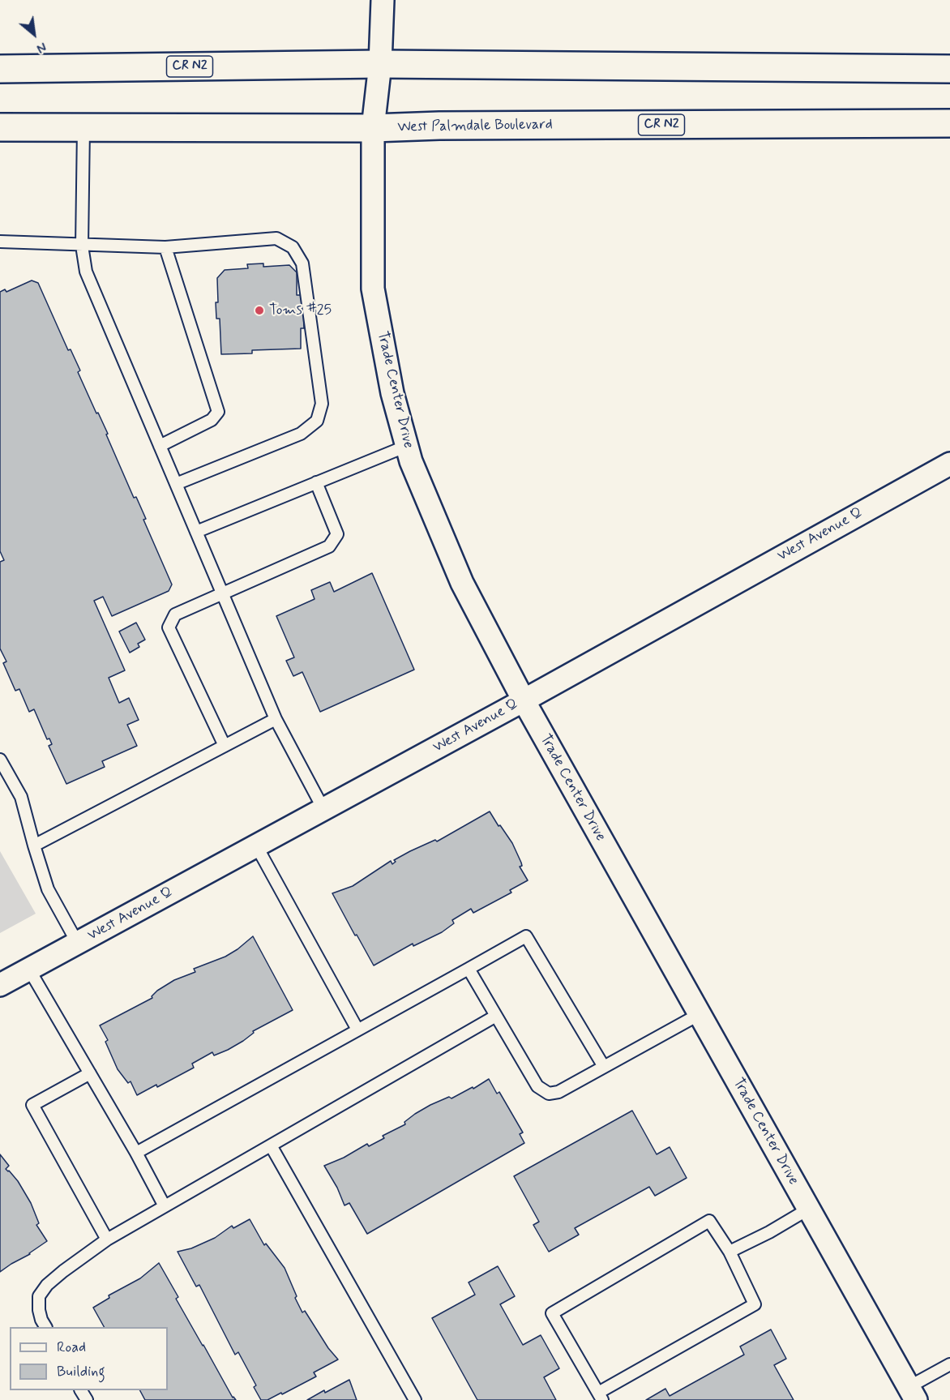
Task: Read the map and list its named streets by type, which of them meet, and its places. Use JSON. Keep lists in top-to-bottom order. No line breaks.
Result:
{"streets":{"main road":["CR N2","West Palmdale Boulevard"],"street":["Trade Center Drive","West Avenue Q"]},"crossings":[["CR N2","Trade Center Drive"],["West Palmdale Boulevard","Trade Center Drive"],["Trade Center Drive","West Avenue Q"]],"places":["Toms #25"],"legend":["Road","Building"],"north":"bottom right"}
